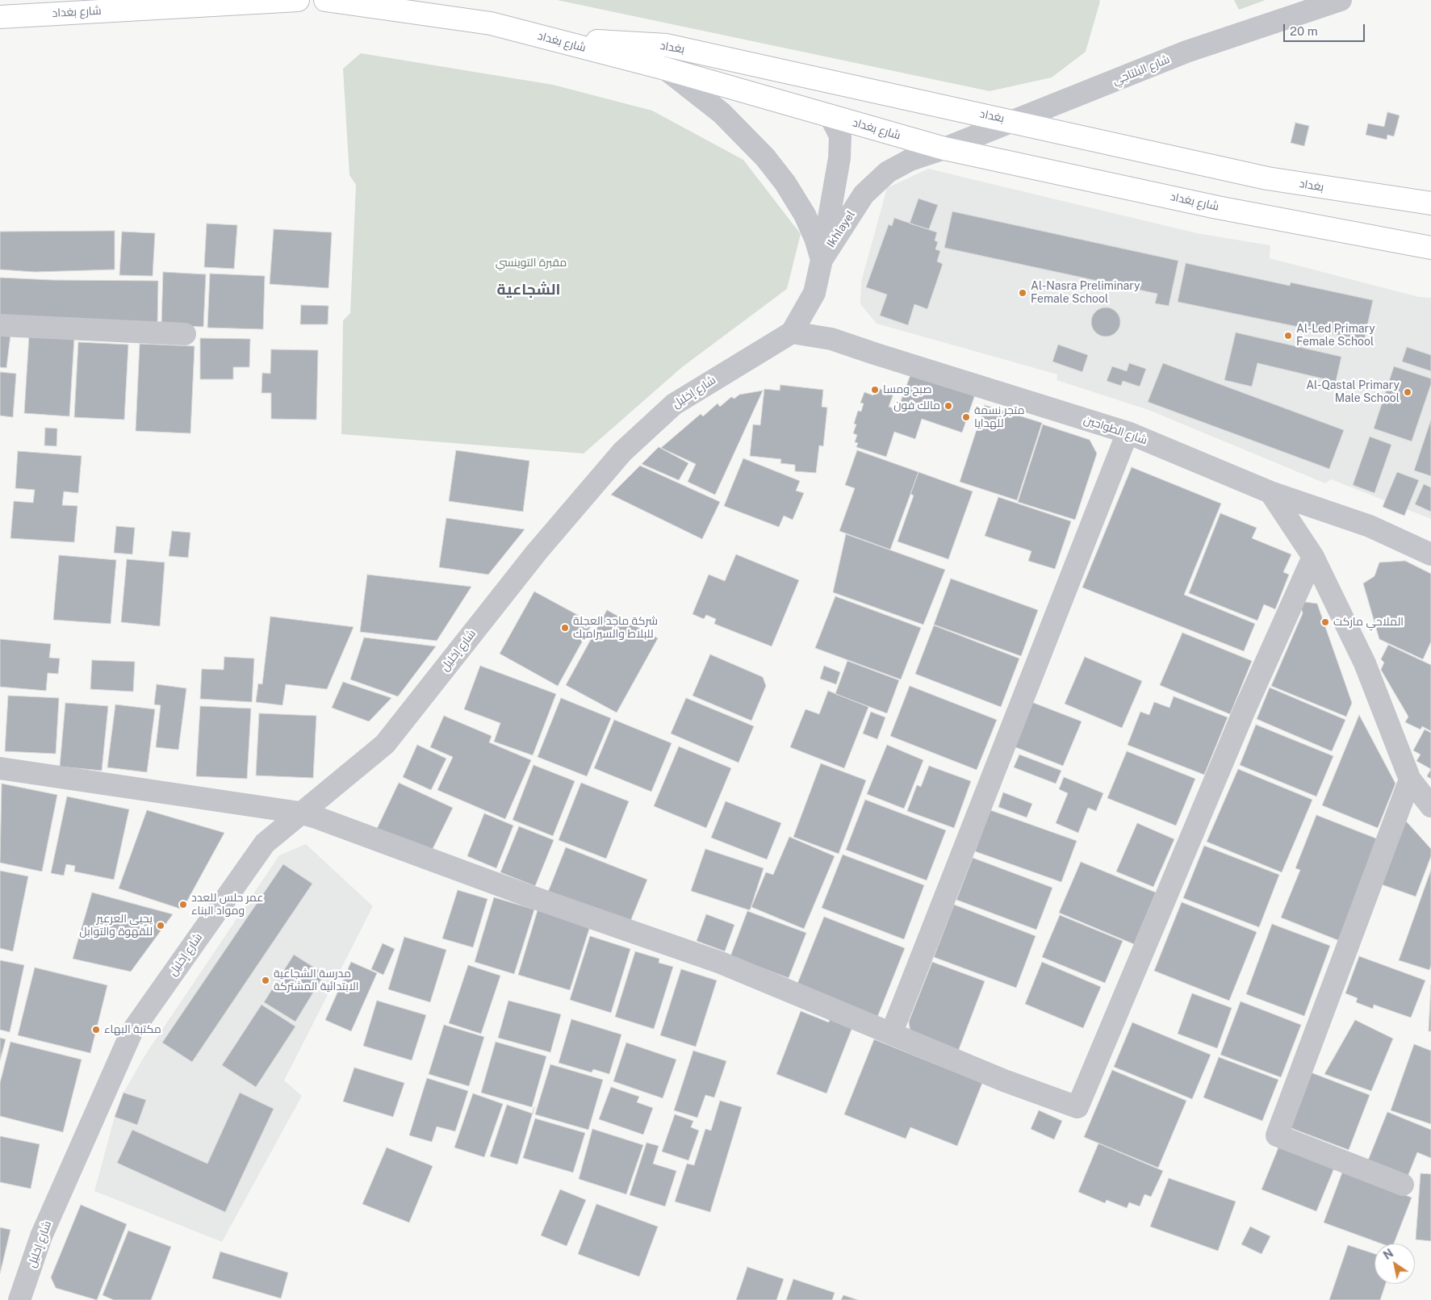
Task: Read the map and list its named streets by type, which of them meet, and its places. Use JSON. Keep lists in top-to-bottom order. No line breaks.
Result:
{"streets":{"main road":["شارع بغداد","بغداد"],"street":["شارع البلتاجي","Ikhlayel","شارع إخليل","شارع الطواحين"]},"crossings":[["شارع بغداد","بغداد"],["شارع بغداد","شارع البلتاجي"],["شارع بغداد","Ikhlayel"],["شارع بغداد","شارع إخليل"],["بغداد","شارع البلتاجي"],["شارع البلتاجي","Ikhlayel"],["Ikhlayel","شارع إخليل"],["شارع إخليل","شارع الطواحين"]],"districts":["الشجاعية"],"parks":["مقبرة التوينسي"],"places":["Al-Nasra Preliminary Female School","Al-Led Primary Female School","صبح ومسا","Al-Qastal Primary Male School","مالك فون","متجر نسمة للهدايا","الملاحي ماركت","شركة ماجد العجلة للبلاط والسيراميك","عمر حلس للعدد ومواد البناء","يحيى العرعير للقهوة والتوابل","مدرسة الشجاعية الابتدائية المشتركة","مكتبة البهاء"],"scale_bar":"20 m","north":"top left"}
